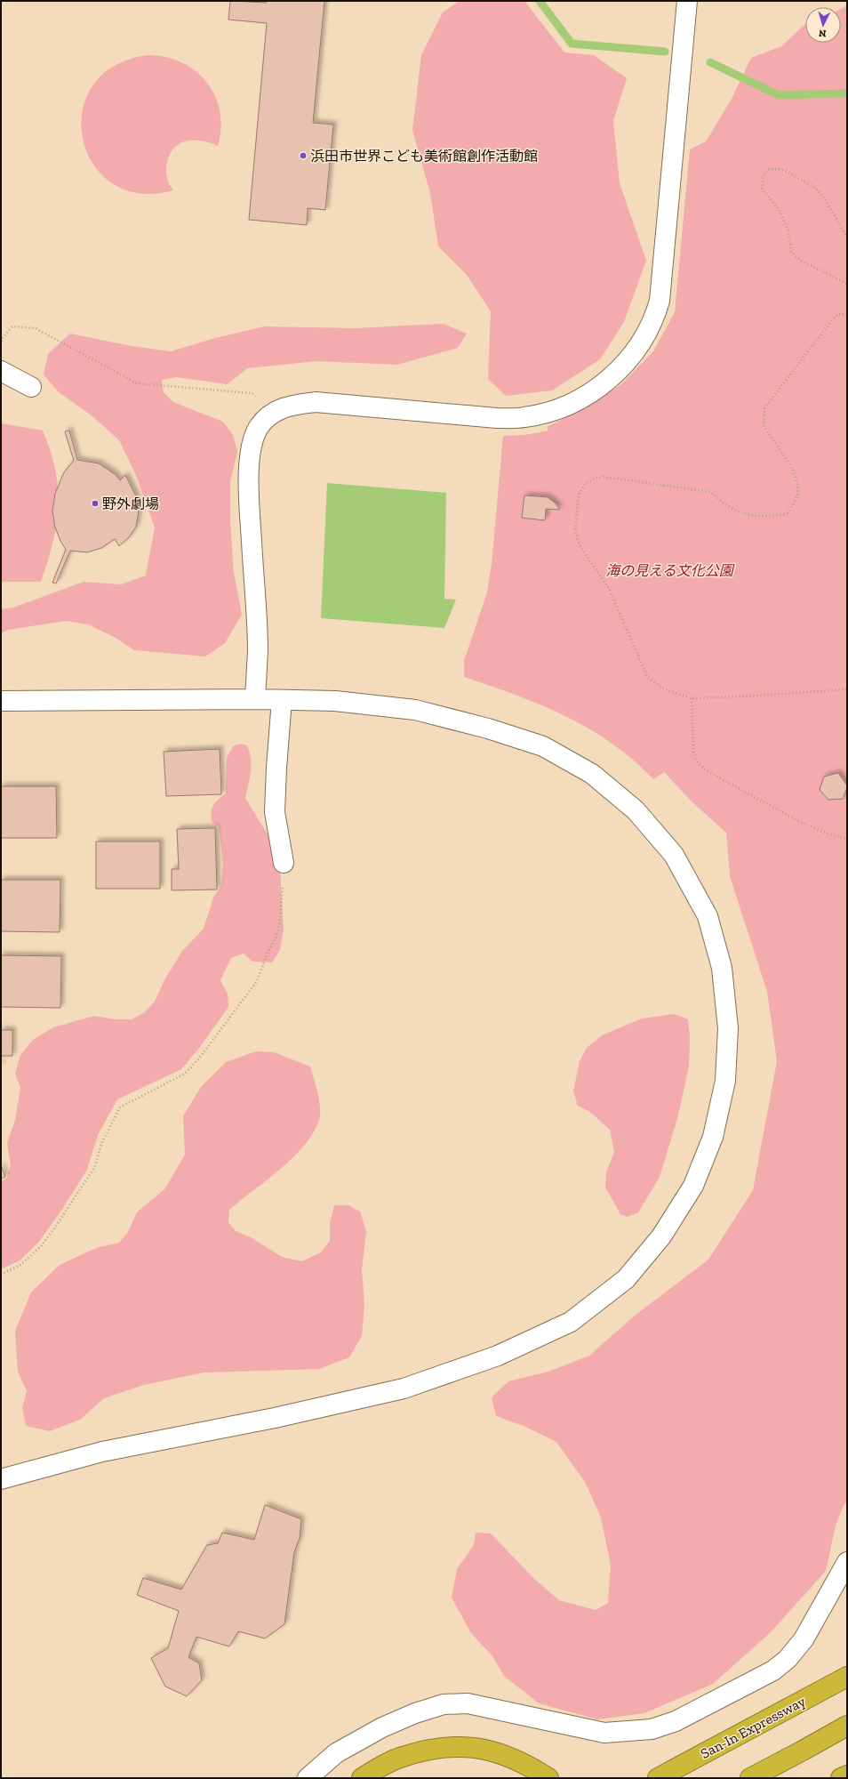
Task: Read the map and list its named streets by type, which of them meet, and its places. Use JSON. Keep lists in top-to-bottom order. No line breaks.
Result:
{"streets":{"highway":["San-In Expressway"]},"parks":["海の見える文化公園"],"places":["浜田市世界こども美術館創作活動館","野外劇場"],"north":"bottom"}
